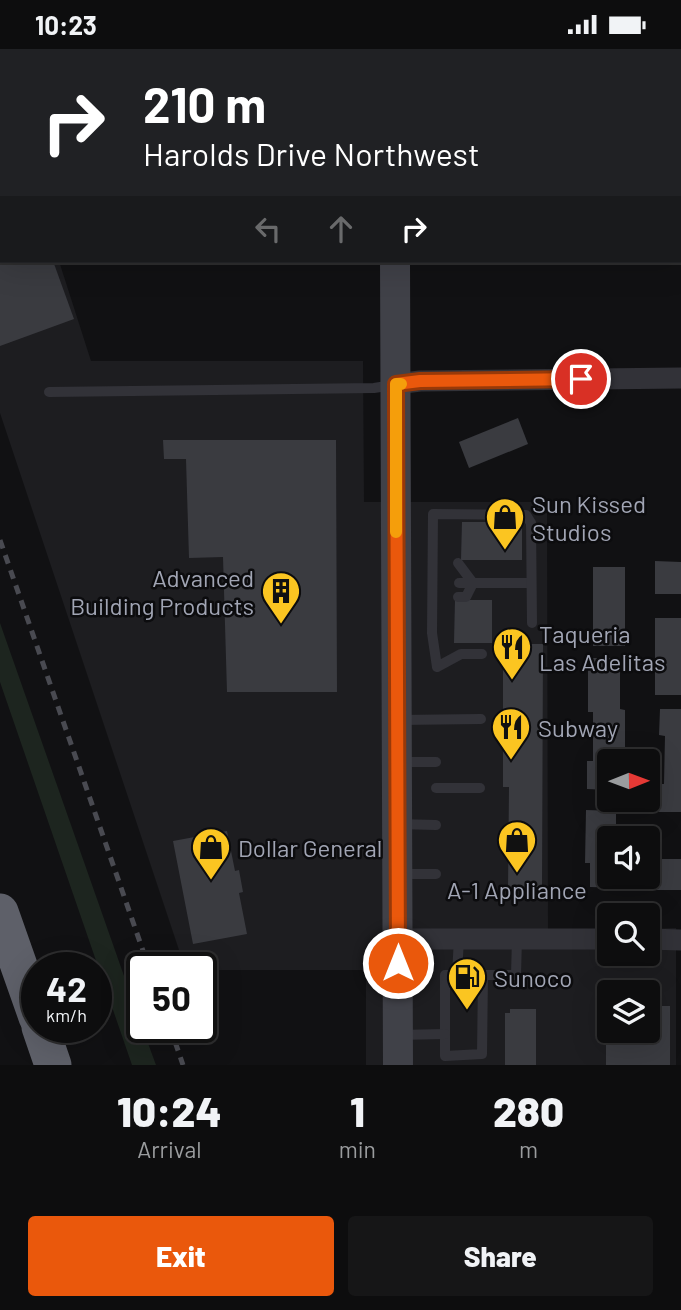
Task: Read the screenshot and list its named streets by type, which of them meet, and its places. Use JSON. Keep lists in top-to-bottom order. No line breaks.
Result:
{"places":{"shop":["Sun Kissed Studios","A-1 Appliance","Dollar General"],"building":["Advanced Building Products"],"restaurant":["Taqueria Las Adelitas","Subway"],"fuel station":["Sunoco"]},"north":"right","page":{"status":"10:23","turn":["210 m","Harolds Drive Northwest"],"speed":"42 km/h","limit":"50","eta":["10:24","Arrival","1","min","280","m"],"buttons":["Exit","Share"]}}
